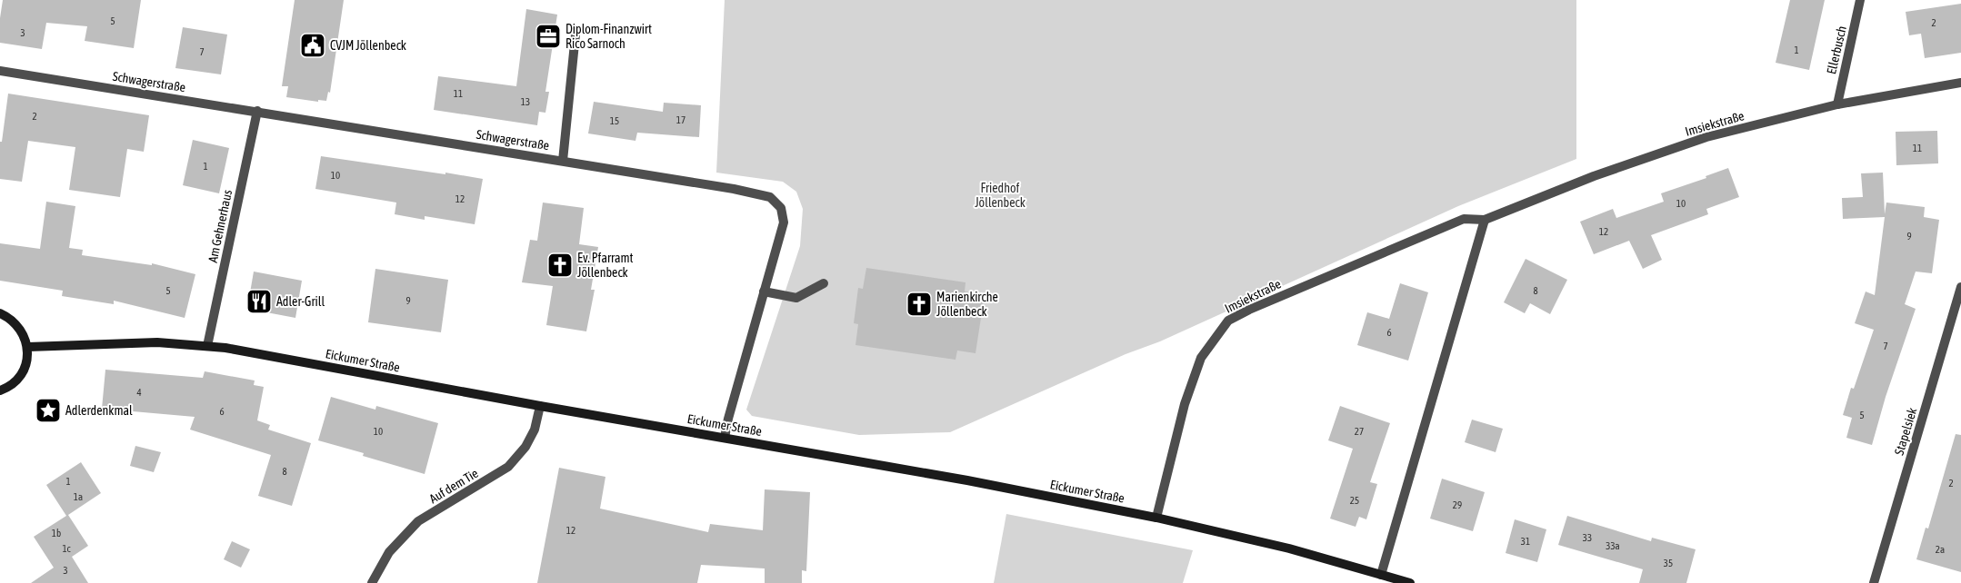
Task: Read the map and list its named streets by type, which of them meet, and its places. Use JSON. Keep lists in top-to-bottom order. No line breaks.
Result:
{"streets":{"main road":["Eickumer Straße"],"street":["Ellerbusch","Schwagerstraße","Imsiekstraße","Am Gehnerhaus","Stapelsiek","Auf dem Tie"]},"crossings":[["Ellerbusch","Imsiekstraße"],["Schwagerstraße","Am Gehnerhaus"],["Schwagerstraße","Eickumer Straße"],["Imsiekstraße","Eickumer Straße"],["Am Gehnerhaus","Eickumer Straße"],["Eickumer Straße","Auf dem Tie"]],"parks":["Friedhof Jöllenbeck"],"places":{"office":["Diplom-Finanzwirt Rico Sarnoch"],"public building":["CVJM Jöllenbeck"],"church":["Ev. Pfarramt Jöllenbeck","Marienkirche Jöllenbeck"],"restaurant":["Adler-Grill"],"place":["Adlerdenkmal"]},"house_numbers":["5","2","3","1","7","11","13","2","17","15","11","1","10","12","10","12","9","5","8","9","6","7","4","6","5","10","27","8","1","2","1a","25","29","12","1b","33","31","33a","1c","2a","35","3"]}
